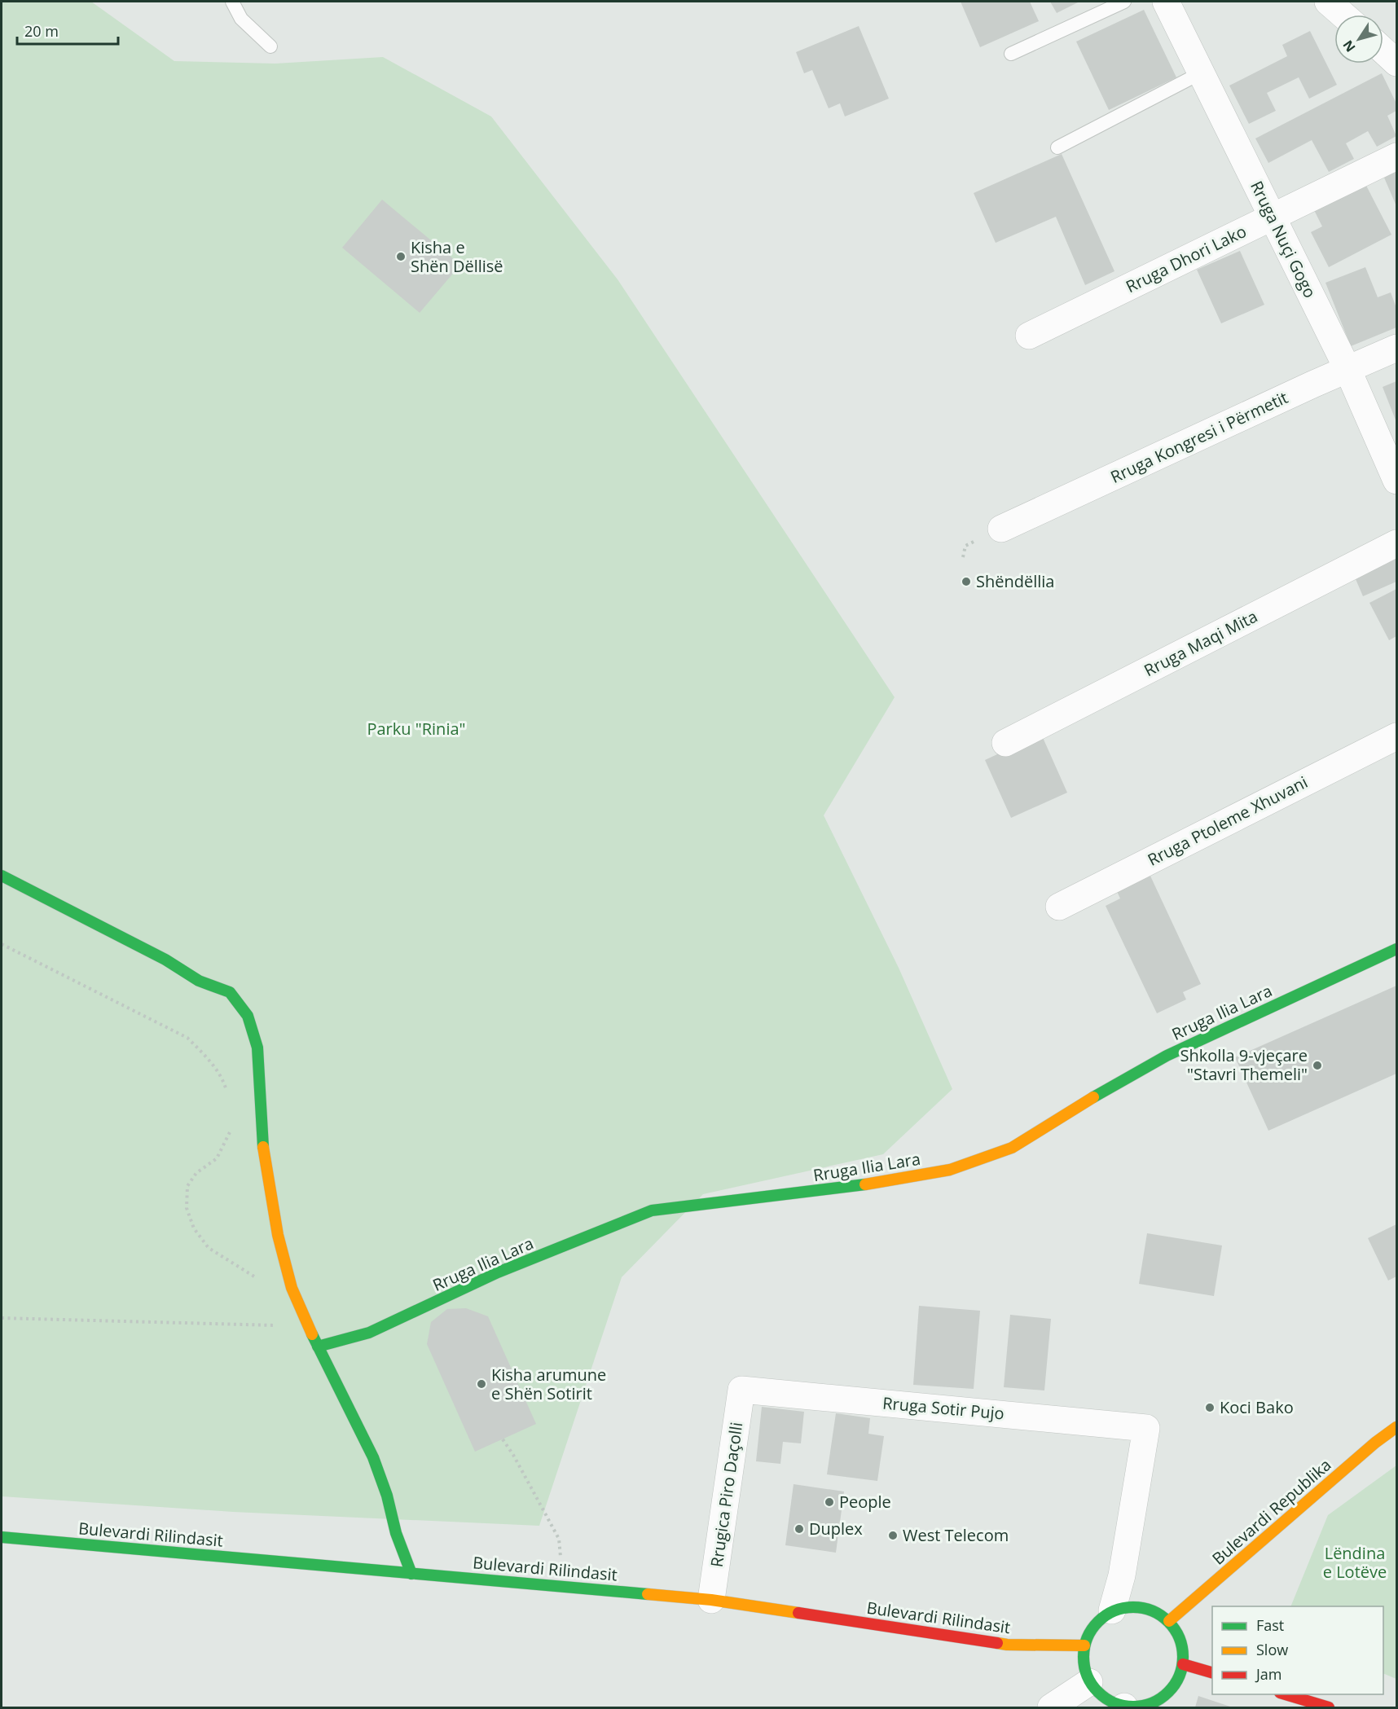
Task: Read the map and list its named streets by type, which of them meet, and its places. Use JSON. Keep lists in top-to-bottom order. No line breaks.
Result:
{"streets":{"street":["Rruga Nuçi Gogo","Rruga Dhori Lako","Rruga Kongresi i Përmetit","Rruga Maqi Mita","Rruga Ptoleme Xhuvani","Rruga Ilia Lara","Rruga Sotir Pujo","Rrugica Piro Daçolli","Bulevardi Republika","Bulevardi Rilindasit"]},"crossings":[["Rruga Nuçi Gogo","Rruga Dhori Lako"],["Rruga Nuçi Gogo","Rruga Kongresi i Përmetit"],["Rruga Sotir Pujo","Rrugica Piro Daçolli"],["Rruga Sotir Pujo","Bulevardi Republika"],["Rruga Sotir Pujo","Bulevardi Rilindasit"],["Rrugica Piro Daçolli","Bulevardi Rilindasit"],["Bulevardi Republika","Bulevardi Rilindasit"]],"parks":["Parku \"Rinia\"","Lëndina e Lotëve"],"places":["Kisha e Shën Dëllisë","Shëndëllia","Shkolla 9-vjeçare \"Stavri Themeli\"","Kisha arumune e Shën Sotirit","Koci Bako","People","Duplex","West Telecom"],"legend":["Fast","Slow","Jam"],"scale_bar":"20 m","north":"bottom left"}
